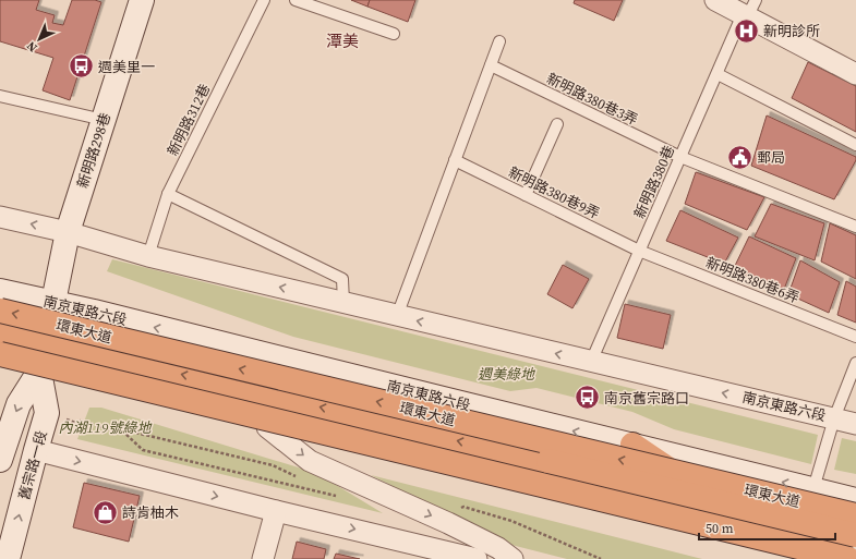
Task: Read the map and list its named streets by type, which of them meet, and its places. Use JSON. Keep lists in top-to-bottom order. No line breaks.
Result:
{"streets":{"highway":["環東大道"],"main road":["新明路298巷","南京東路六段","舊宗路一段"],"lane":["新明路380巷3弄","新明路312巷","新明路380巷","新明路380巷9弄","新明路380巷6弄"]},"crossings":[["新明路380巷3弄","新明路380巷"],["新明路312巷","南京東路六段"],["新明路298巷","南京東路六段"],["新明路298巷","舊宗路一段"],["新明路380巷","新明路380巷9弄"],["新明路380巷","新明路380巷6弄"],["新明路380巷","南京東路六段"],["新明路380巷9弄","新明路380巷6弄"],["南京東路六段","舊宗路一段"]],"districts":["潭美"],"parks":["週美綠地","內湖119號綠地"],"places":{"hospital":["新明診所"],"bus stop":["週美里一","南京舊宗路口"],"public building":["郵局"],"shop":["詩肯柚木"]},"scale_bar":"50 m","north":"bottom left"}
